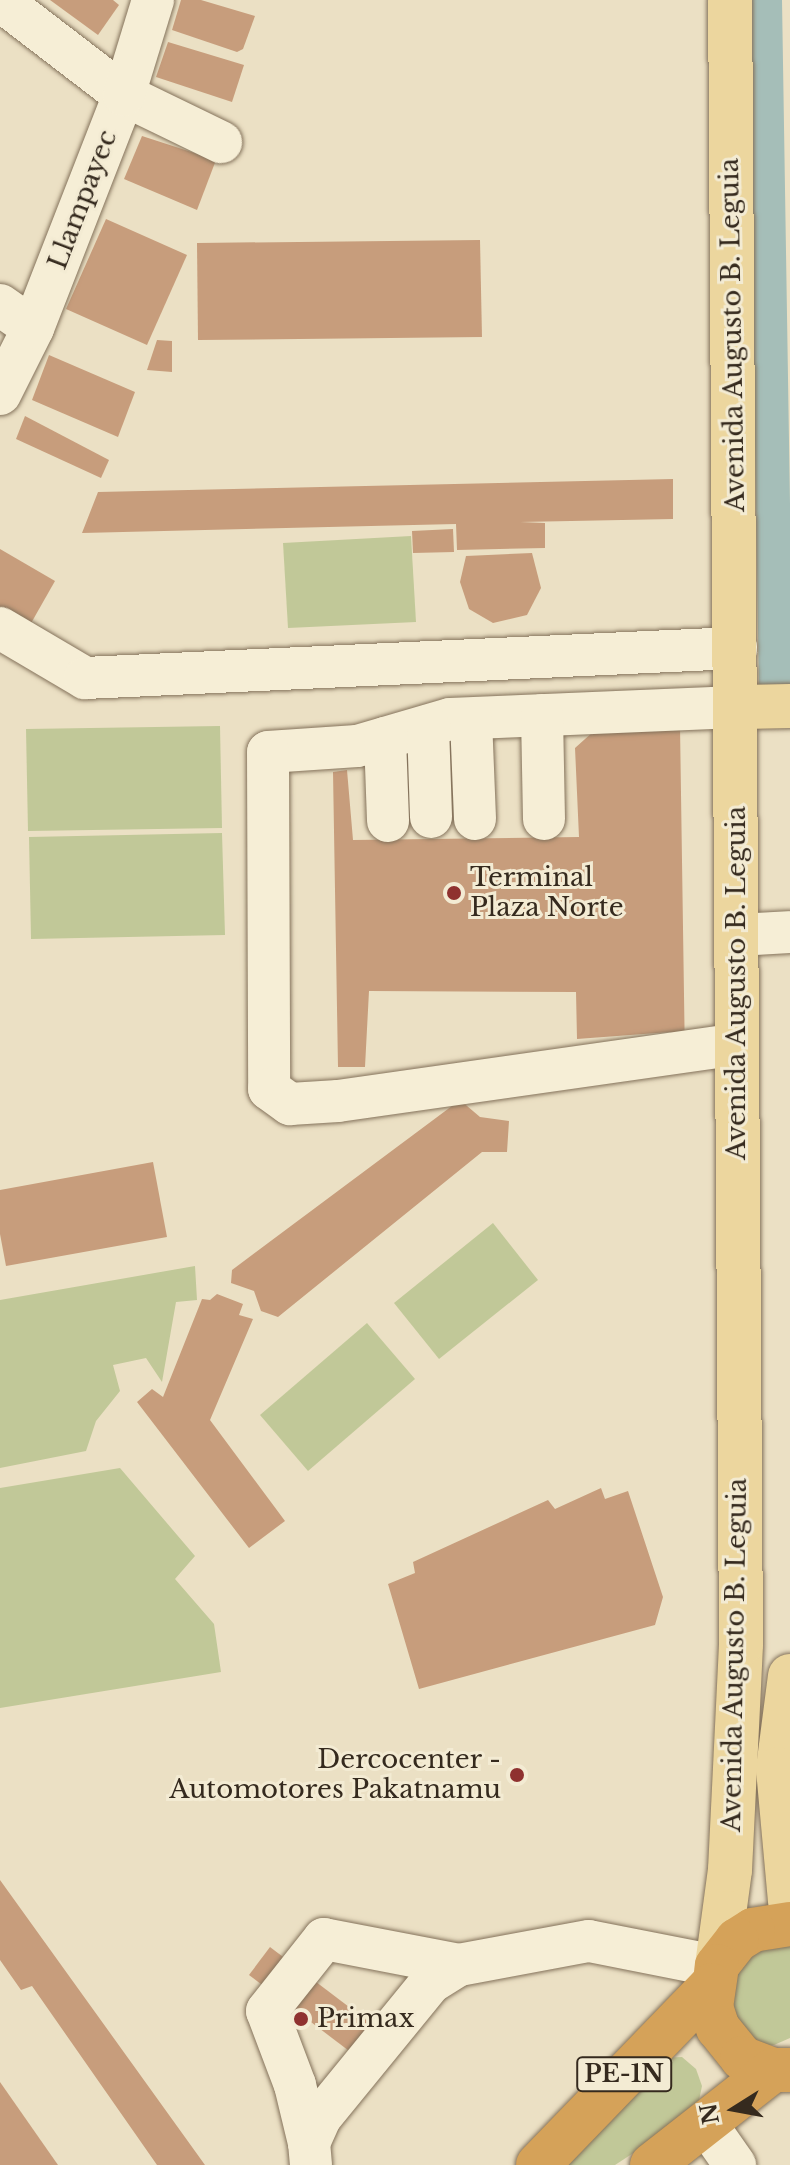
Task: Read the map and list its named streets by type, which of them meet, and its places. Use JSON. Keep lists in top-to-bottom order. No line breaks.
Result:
{"streets":{"highway":["PE-1N"],"main road":["Avenida Augusto B. Leguia"],"street":["Llampayec"]},"crossings":[["Avenida Augusto B. Leguia","PE-1N"]],"places":["Terminal Plaza Norte","Dercocenter - Automotores Pakatnamu","Primax"],"north":"left"}
